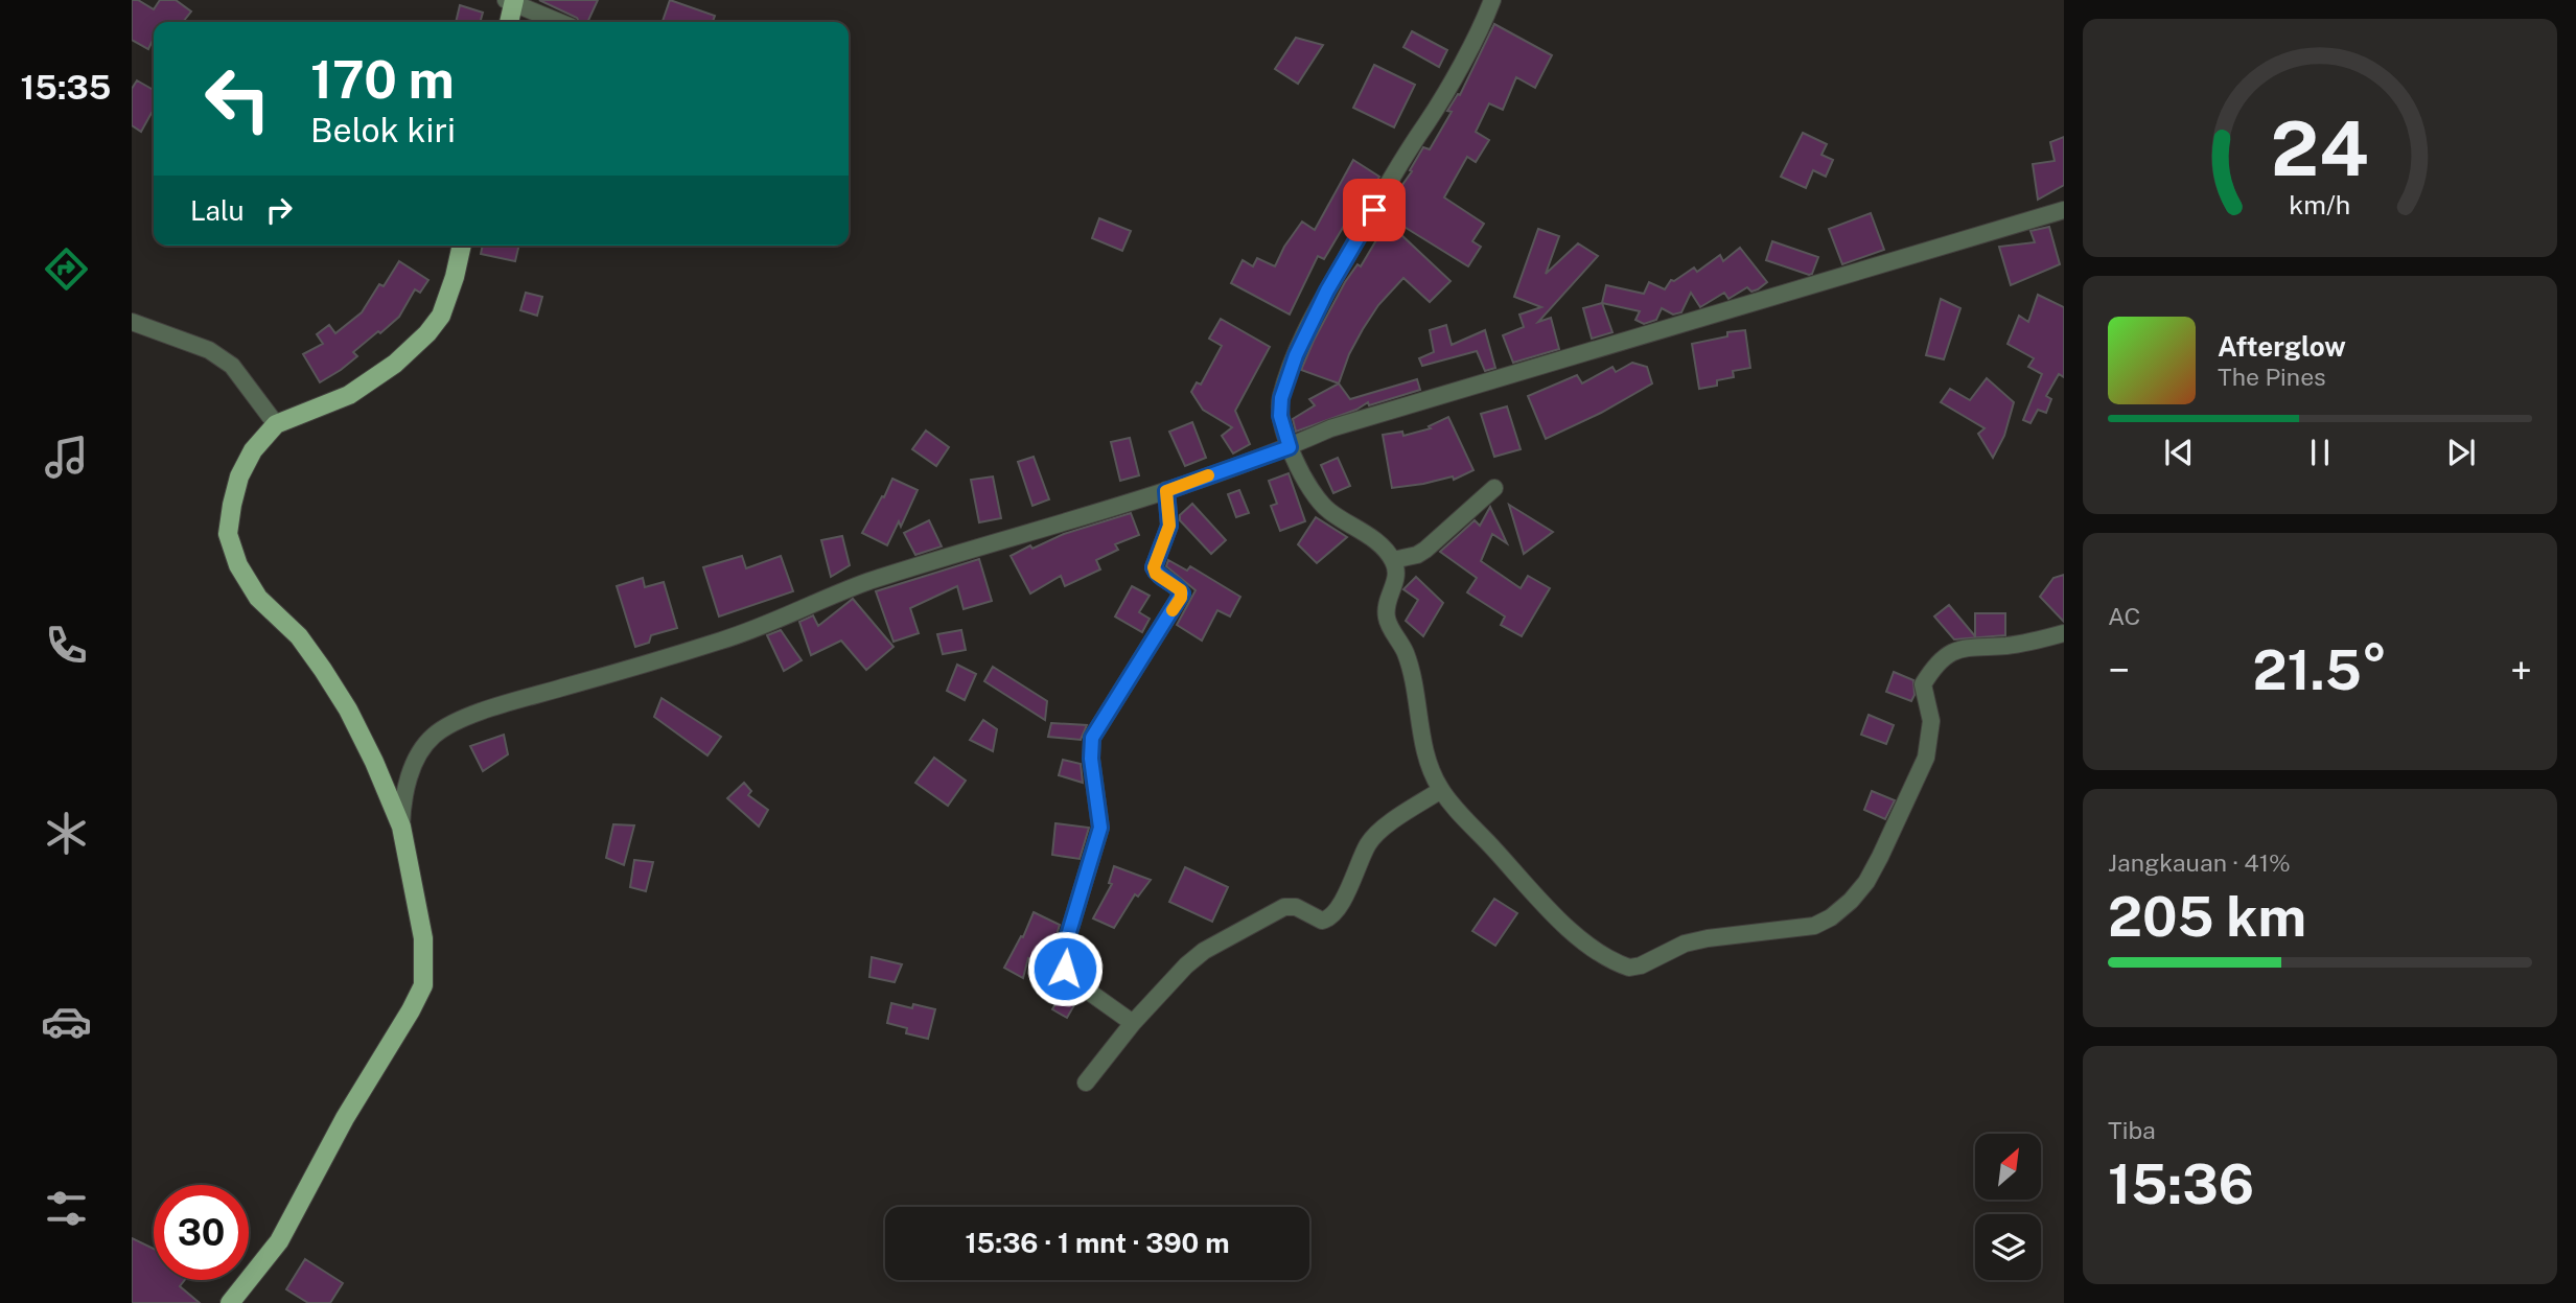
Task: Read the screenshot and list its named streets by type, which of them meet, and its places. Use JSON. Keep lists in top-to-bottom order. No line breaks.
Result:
{"north":"top right","page":{"tabs":"15:35","turn":["170 m","Belok kiri"],"then":"Lalu","song":["Afterglow","The Pines"],"tile":["AC",["Jangkauan · 41%","205 km"],["Tiba","15:36"]],"heat":["−","21.5°","+"],"limit":"30","trip":"15:36 · 1 mnt · 390 m","gauge":["24","km/h"]}}
